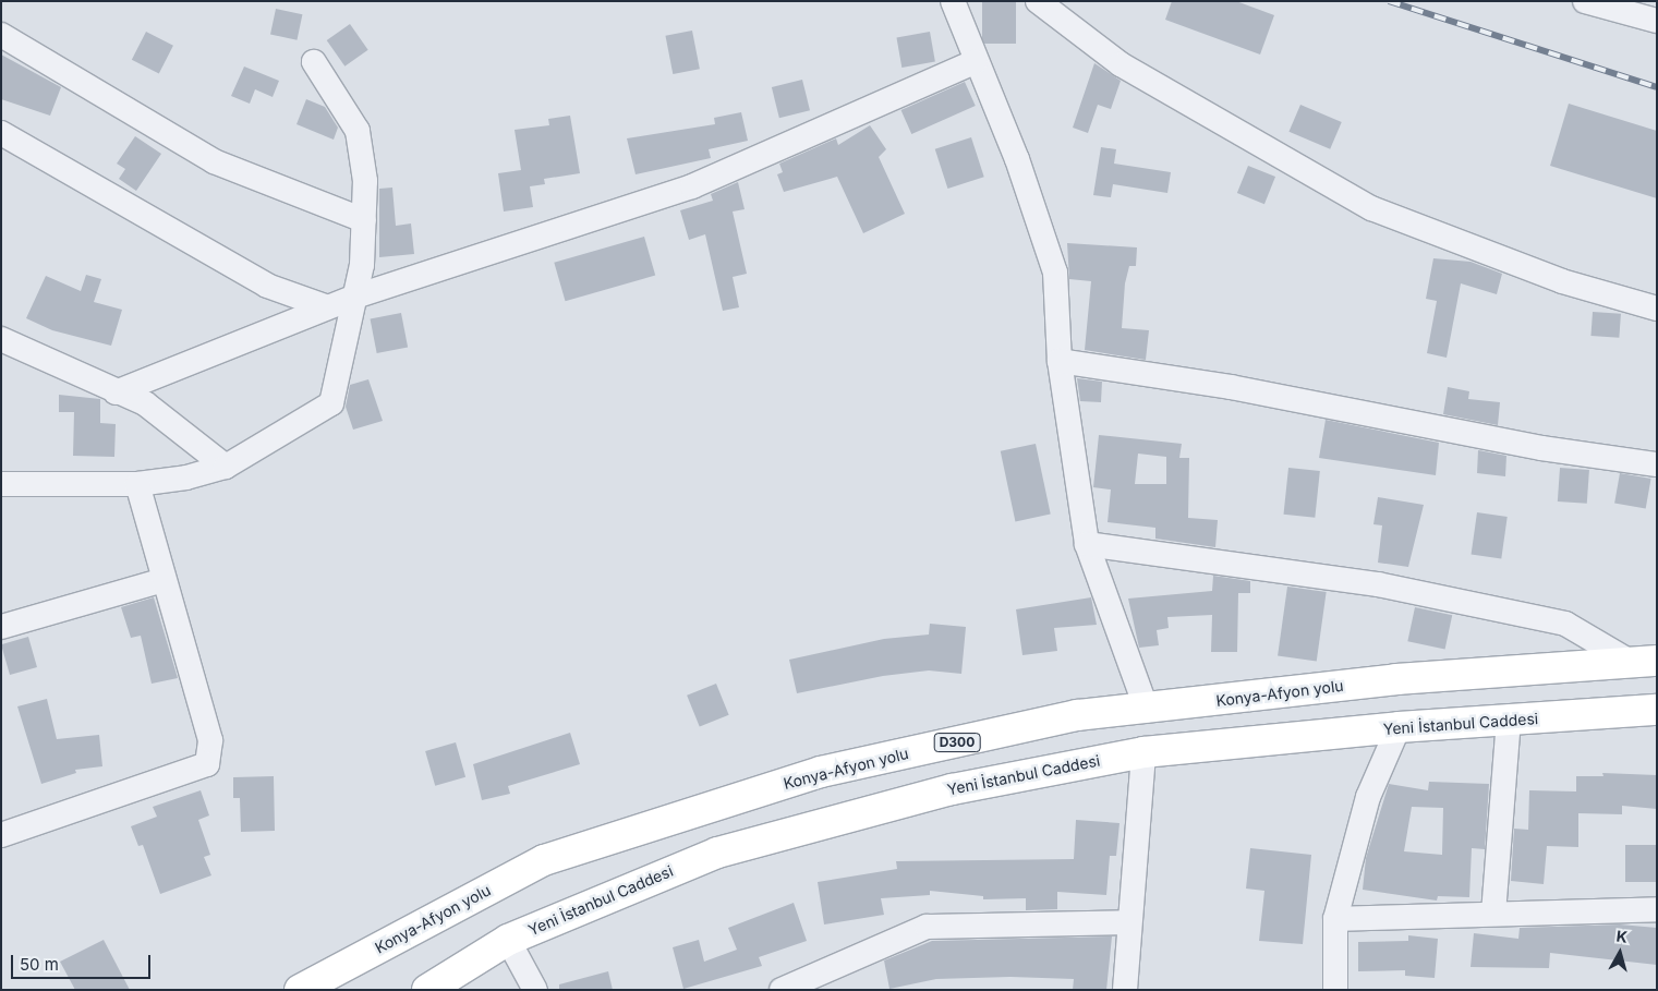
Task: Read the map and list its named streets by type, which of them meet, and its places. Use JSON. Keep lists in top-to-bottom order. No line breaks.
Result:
{"streets":{"highway":["Konya-Afyon yolu","Yeni İstanbul Caddesi","D300"]},"scale_bar":"50 m","north":"top"}
